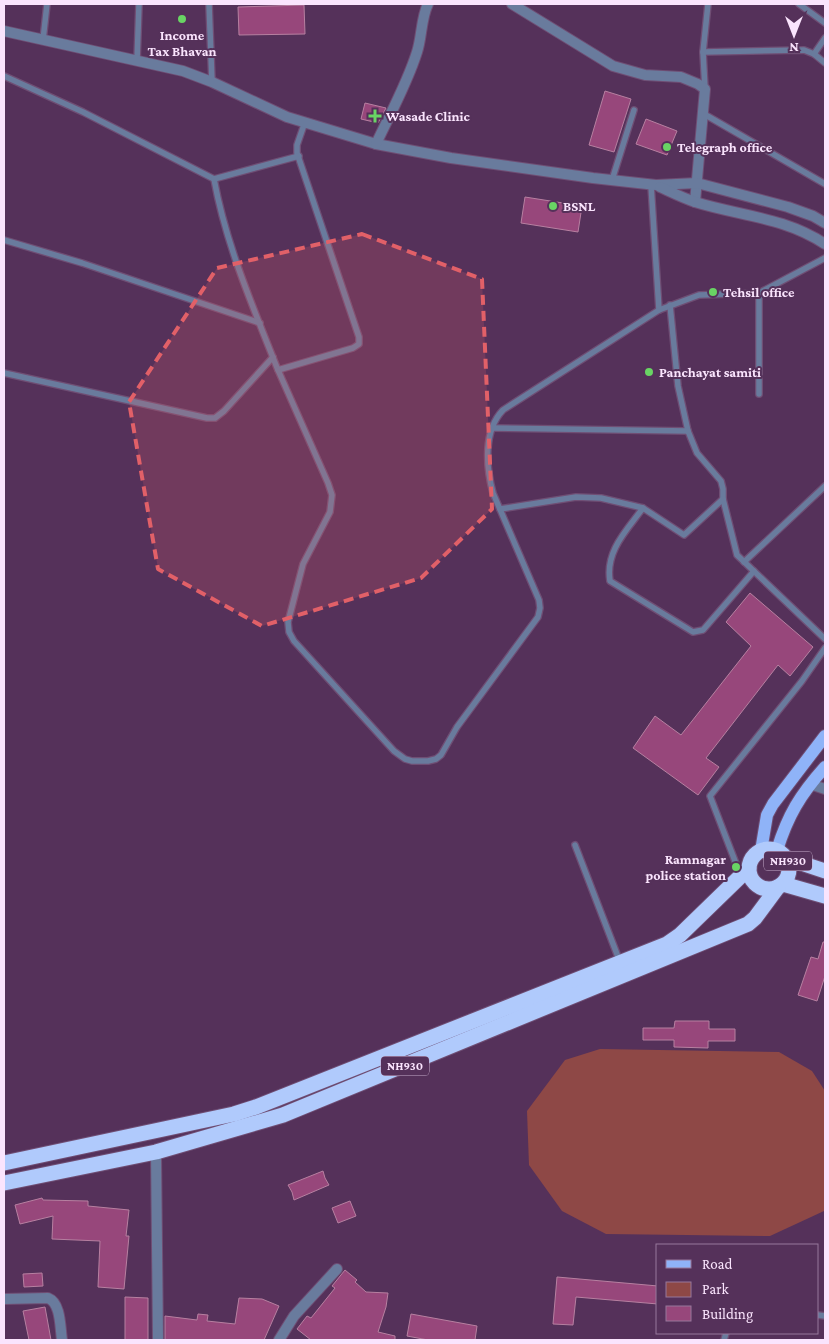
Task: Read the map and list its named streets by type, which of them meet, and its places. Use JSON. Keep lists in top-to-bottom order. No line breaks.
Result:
{"streets":{"highway":["NH930"]},"places":{"other":["Income Tax Bhavan","Telegraph office","BSNL","Tehsil office","Panchayat samiti","Ramnagar police station"],"health":["Wasade Clinic"]},"legend":["Road","Park","Building"],"north":"bottom"}
